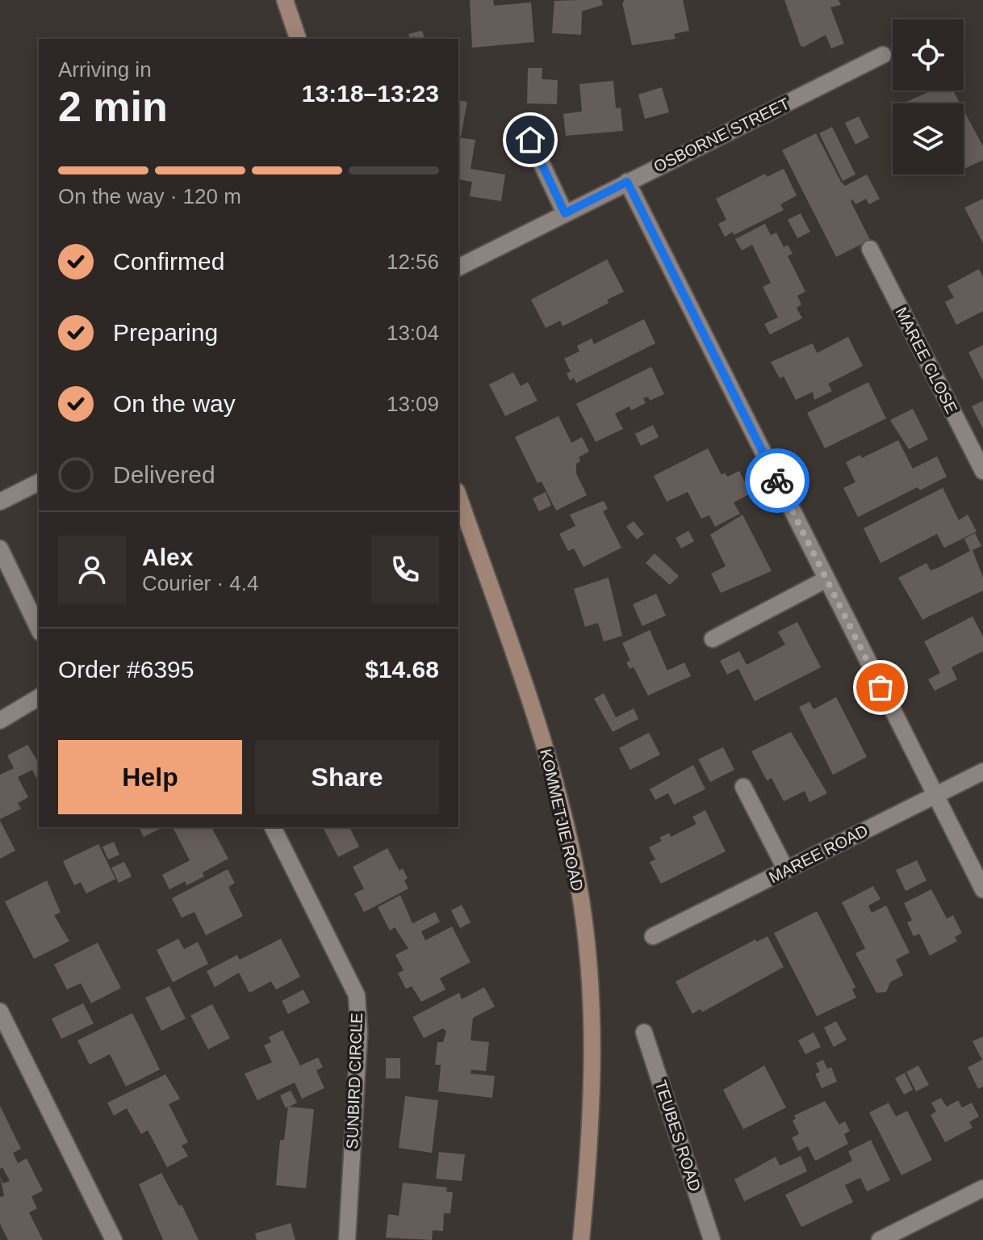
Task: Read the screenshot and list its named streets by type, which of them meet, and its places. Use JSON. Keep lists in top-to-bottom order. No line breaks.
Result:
{"streets":{"main road":["KOMMETJIE ROAD"],"street":["OSBORNE STREET","MAREE CLOSE","MAREE ROAD","SUNBIRD CIRCLE","TEUBES ROAD"]},"page":{"heading":["2 min","Arriving in","13:18–13:23"],"panel":["Alex","Courier · 4.4","Order #6395","$14.68"],"bar":"On the way · 120 m","list":[["Confirmed","12:56"],["Preparing","13:04"],["On the way","13:09"],"Delivered"],"buttons":["Help","Share"]}}
